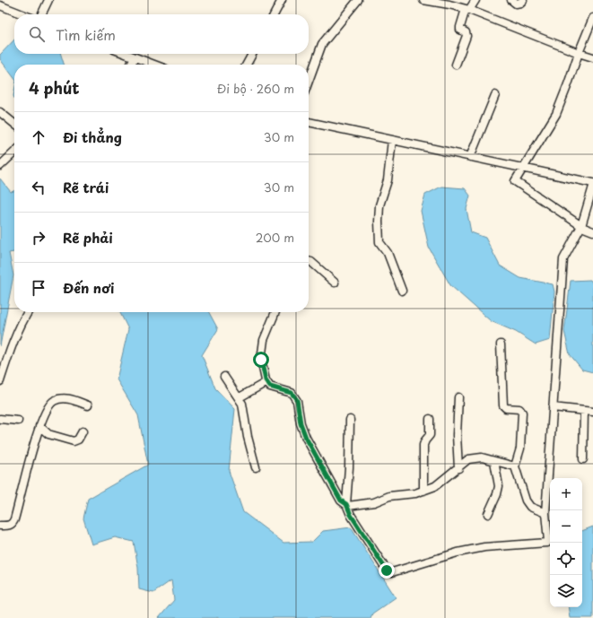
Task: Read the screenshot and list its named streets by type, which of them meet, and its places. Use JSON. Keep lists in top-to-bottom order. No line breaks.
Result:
{"page":{"search":"Tìm kiếm","heading":["4 phút","Đi bộ · 260 m"],"list":[["Đi thẳng","30 m"],["Rẽ trái","30 m"],["Rẽ phải","200 m"],"Đến nơi"],"map_buttons":["+","−"]}}
